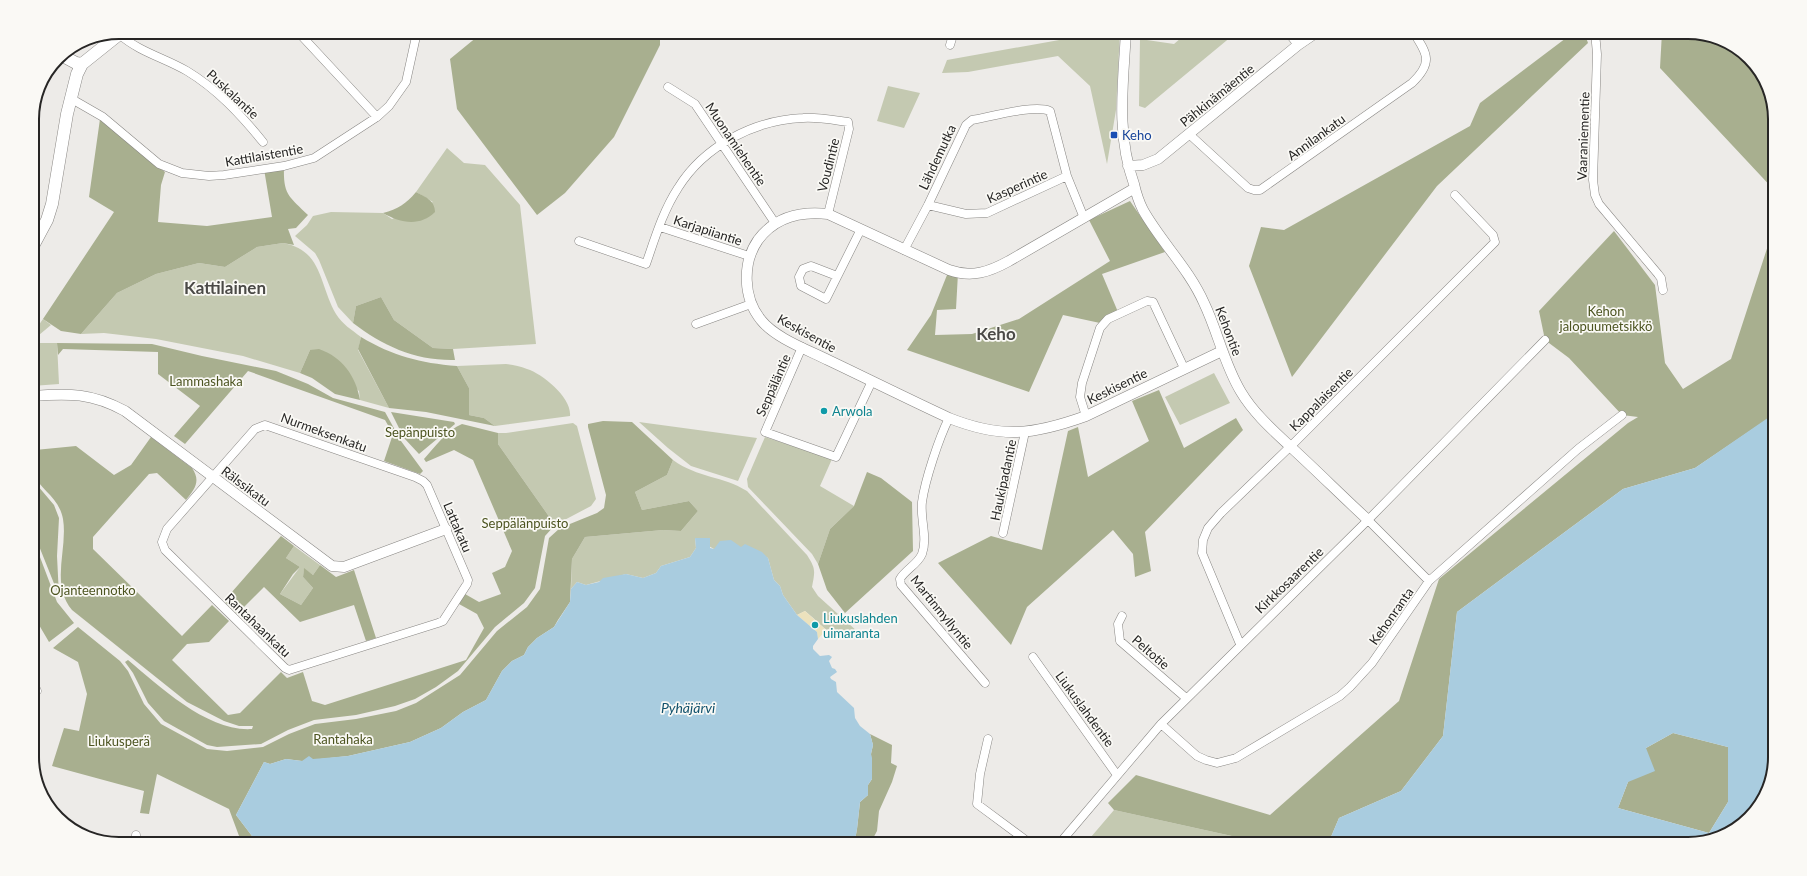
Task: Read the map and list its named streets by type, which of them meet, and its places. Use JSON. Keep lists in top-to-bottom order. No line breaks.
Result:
{"streets":{"street":["Puskalantie","Pähkinämäentie","Vaaraniementie","Annilankatu","Muonamiehentie","Kattilaistentie","Lähdemutka","Voudintie","Kasperintie","Karjapiiantie","Kehontie","Keskisentie","Seppäläntie","Kappalaisentie","Nurmeksenkatu","Haukipadantie","Rälssikatu","Lattakatu","Kirkkosaarentie","Martinmyllyntie","Kehonranta","Rantahaankatu","Peltotie","Liukuslahdentie"]},"crossings":[["Pähkinämäentie","Annilankatu"],["Pähkinämäentie","Kehontie"],["Muonamiehentie","Voudintie"],["Muonamiehentie","Keskisentie"],["Lähdemutka","Kasperintie"],["Lähdemutka","Keskisentie"],["Voudintie","Keskisentie"],["Karjapiiantie","Keskisentie"],["Kehontie","Keskisentie"],["Kehontie","Kappalaisentie"],["Kehontie","Kirkkosaarentie"],["Kehontie","Kehonranta"],["Keskisentie","Seppäläntie"],["Keskisentie","Haukipadantie"],["Keskisentie","Martinmyllyntie"],["Kappalaisentie","Kirkkosaarentie"],["Nurmeksenkatu","Rälssikatu"],["Nurmeksenkatu","Lattakatu"],["Nurmeksenkatu","Rantahaankatu"],["Rälssikatu","Lattakatu"],["Rälssikatu","Rantahaankatu"],["Lattakatu","Rantahaankatu"],["Kirkkosaarentie","Kehonranta"],["Kirkkosaarentie","Peltotie"],["Kirkkosaarentie","Liukuslahdentie"]],"districts":["Kattilainen","Keho"],"water":["Pyhäjärvi"],"parks":["Kehon jalopuumetsikkö","Lammashaka","Sepänpuisto","Seppälänpuisto","Ojanteennotko","Rantahaka","Liukusperä"],"places":{"transit":["Keho"],"other":["Arwola","Liukuslahden uimaranta"]}}
